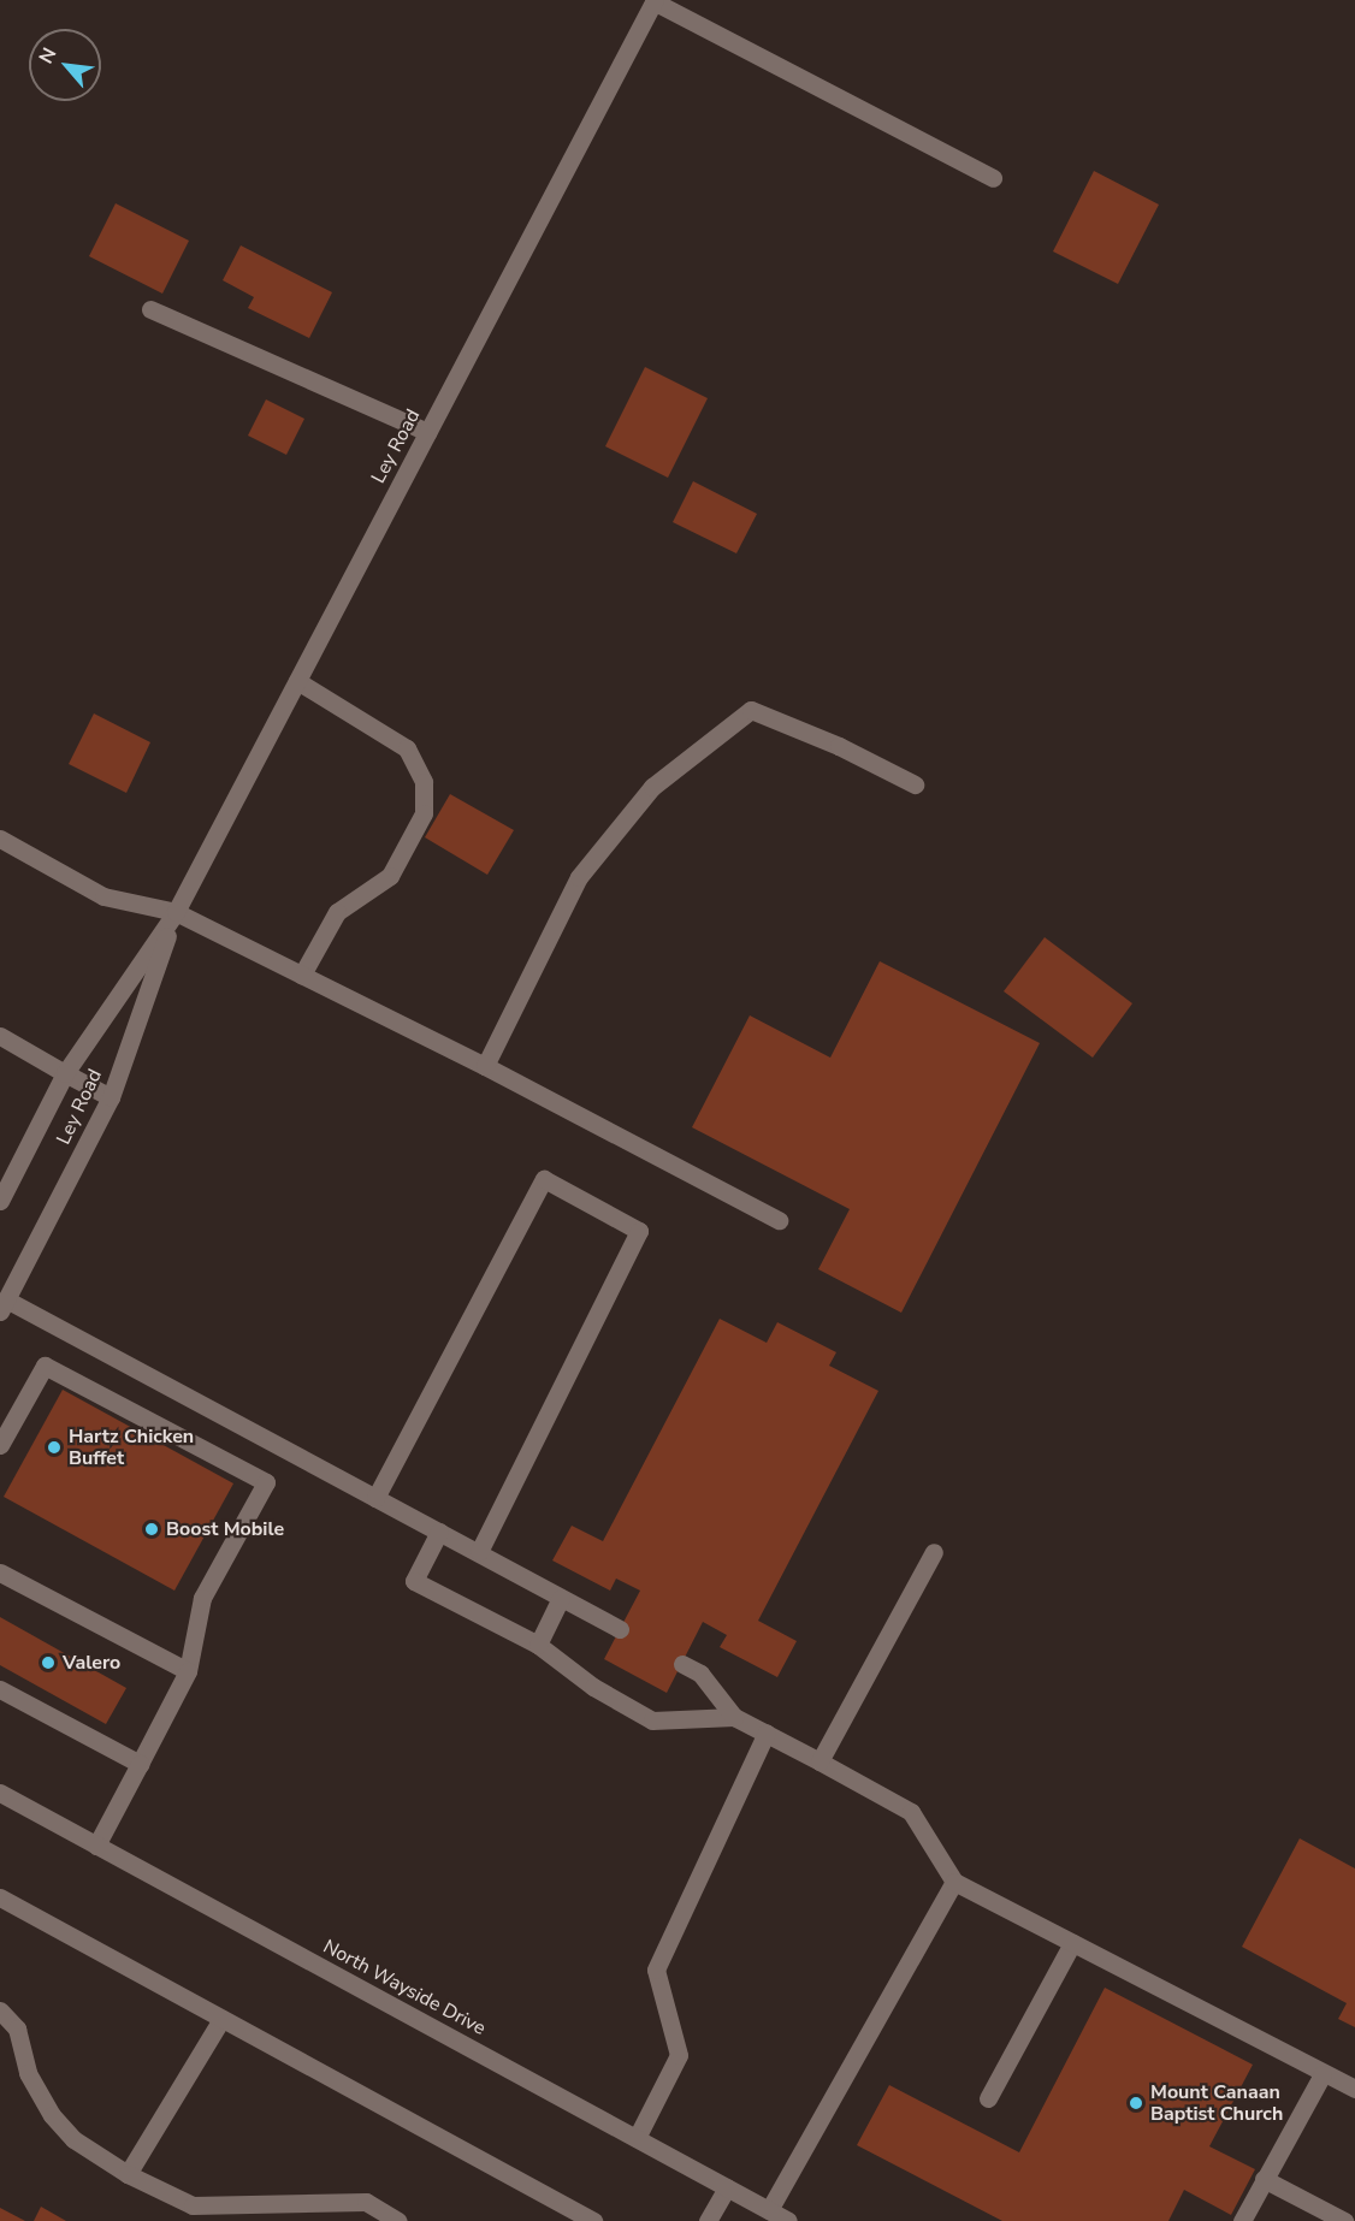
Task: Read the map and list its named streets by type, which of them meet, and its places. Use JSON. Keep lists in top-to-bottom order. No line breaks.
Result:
{"streets":{"main road":["Ley Road","North Wayside Drive"]},"places":["Hartz Chicken Buffet","Boost Mobile","Valero","Mount Canaan Baptist Church"],"north":"top left"}
